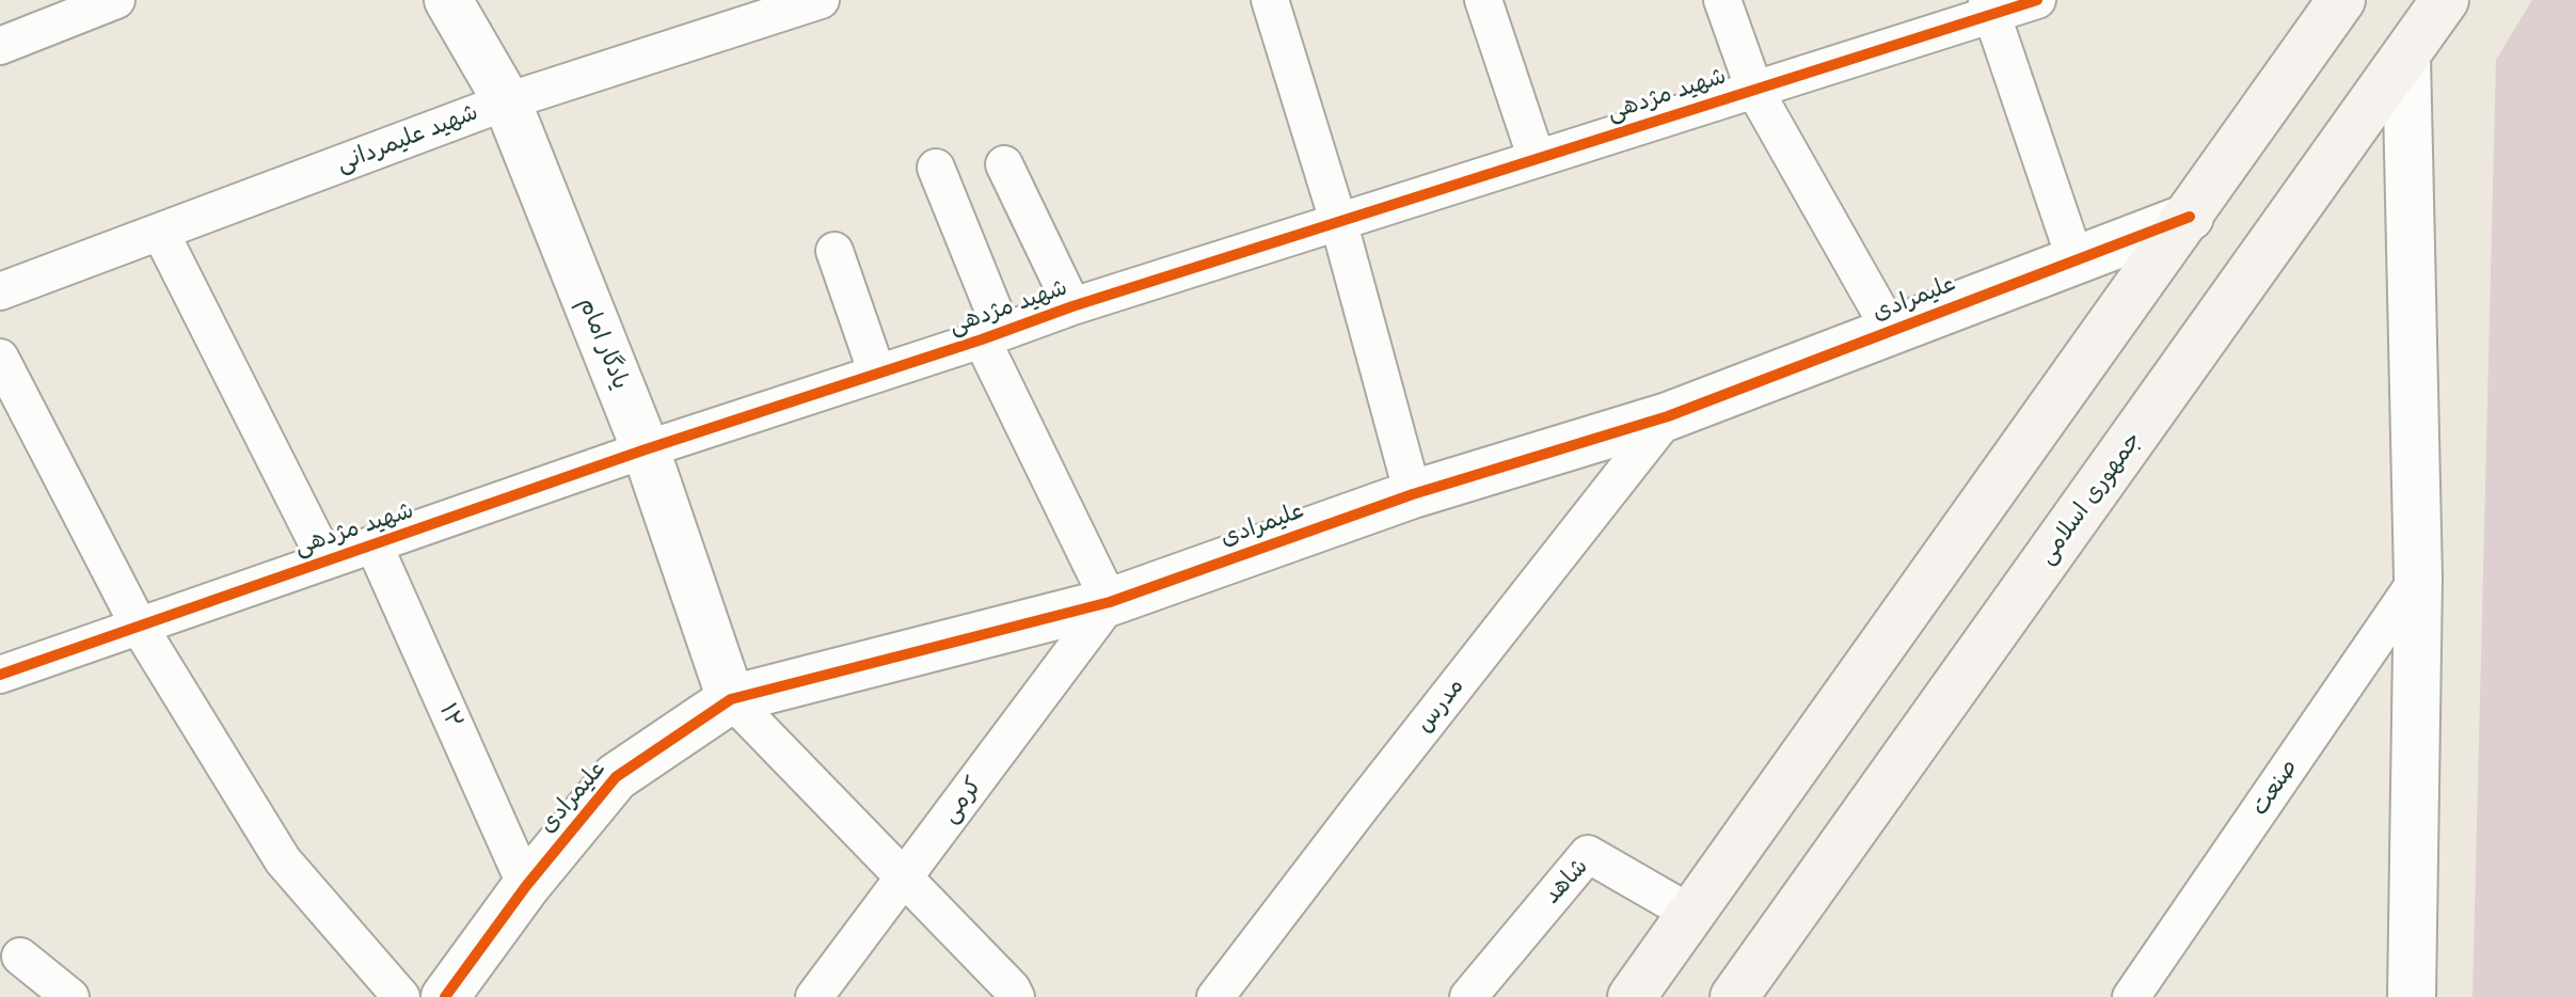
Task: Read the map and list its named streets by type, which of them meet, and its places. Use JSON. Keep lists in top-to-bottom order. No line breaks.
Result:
{"streets":{"main road":["جمهوری اسلامی"],"street":["شهید مژدهی","شهید علیمردانی","علیمرادی","یادگار امام","مدرس","۱۲","صنعت","کرمی","شاهد"]},"crossings":[["شهید مژدهی","یادگار امام"],["شهید مژدهی","۱۲"],["شهید علیمردانی","یادگار امام"],["علیمرادی","یادگار امام"],["علیمرادی","مدرس"],["علیمرادی","۱۲"],["علیمرادی","کرمی"]]}
